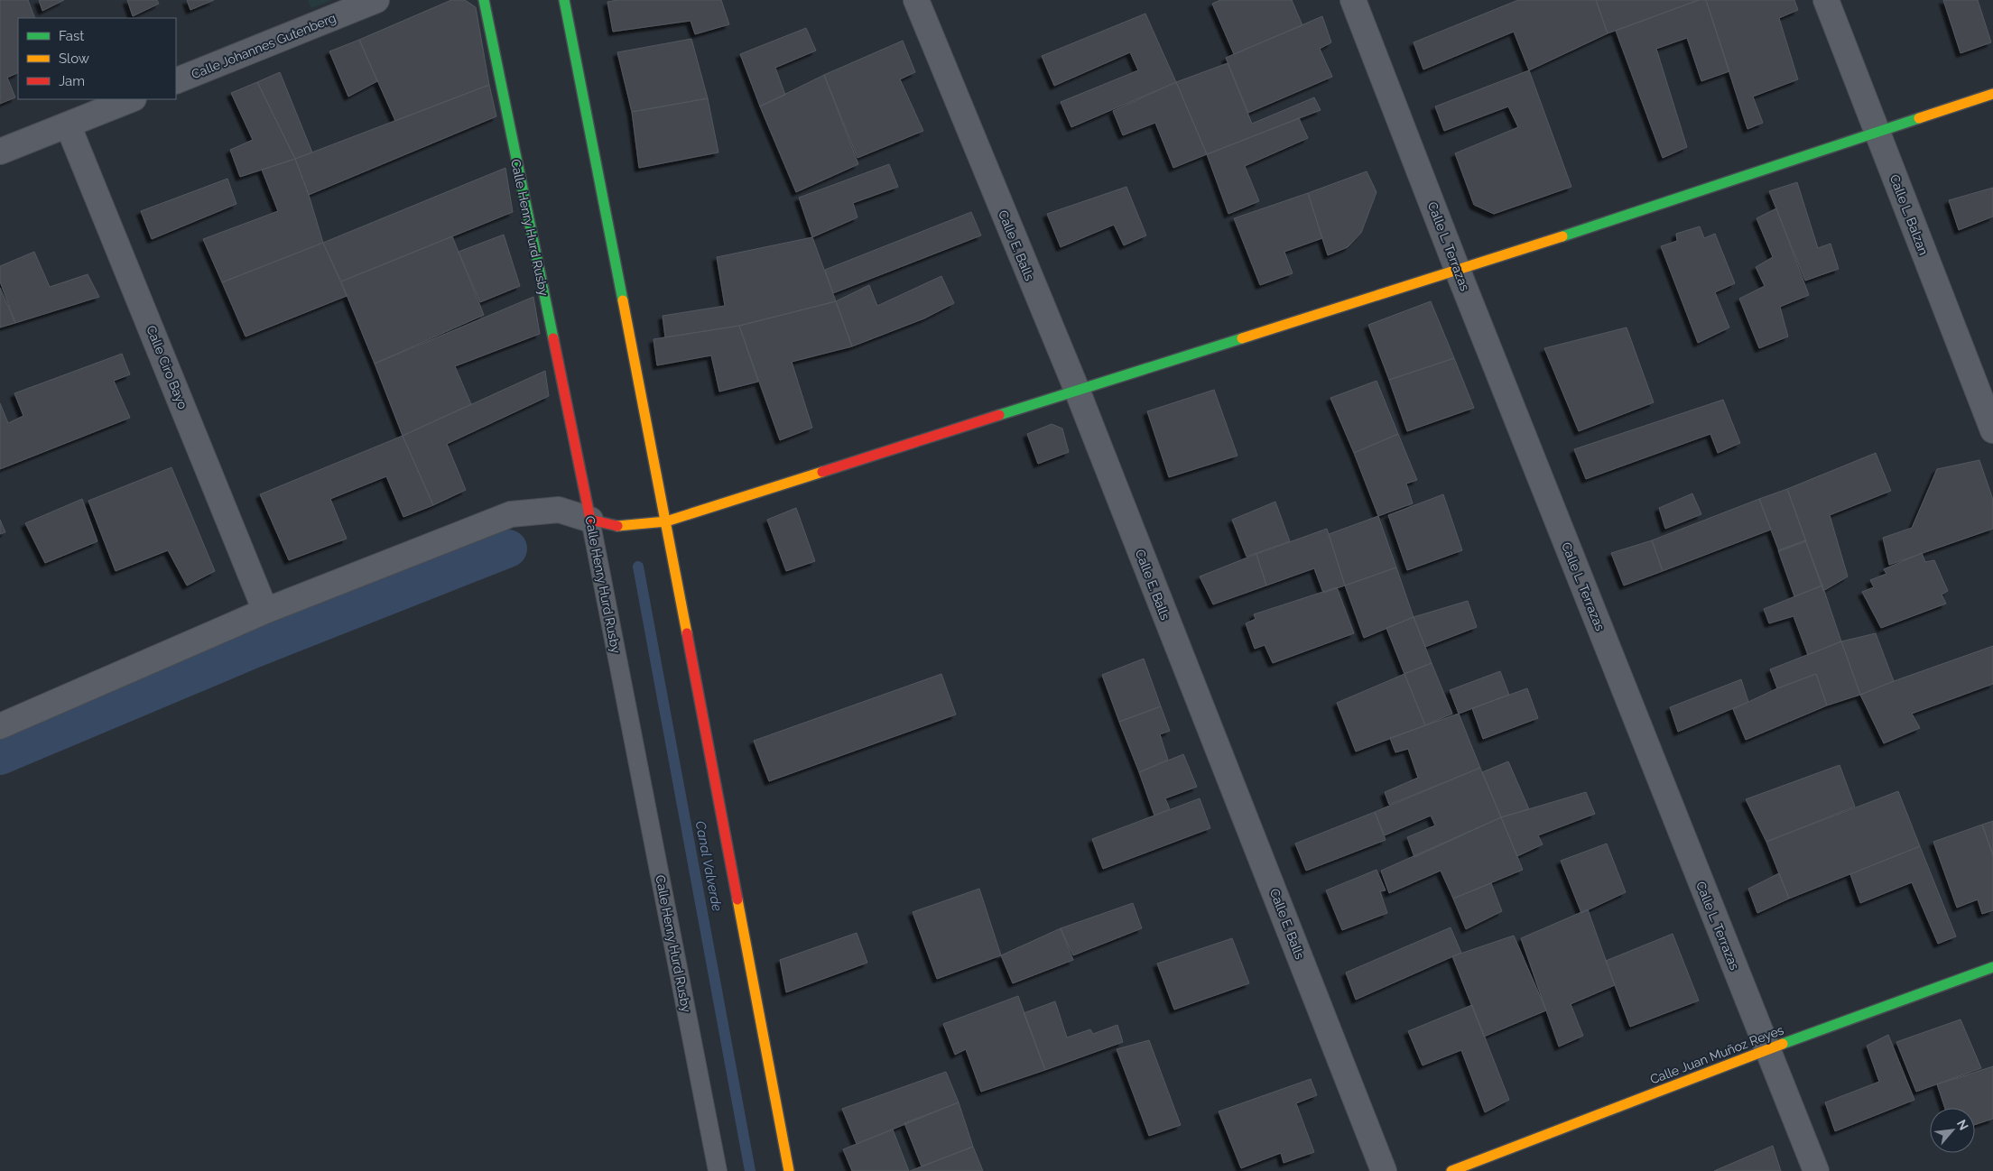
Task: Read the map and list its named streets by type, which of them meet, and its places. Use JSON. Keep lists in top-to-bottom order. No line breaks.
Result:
{"streets":{"street":["Calle Johannes Gutenberg","Calle L. Balzan","Calle Henry Hurd Rusby","Calle E. Balls","Calle L. Terrazas","Calle Ciro Bayo","Calle Juan Muñoz Reyes"]},"crossings":[["Calle L. Terrazas","Calle Juan Muñoz Reyes"]],"water":["Canal Valverde"],"legend":["Fast","Slow","Jam"],"north":"top right"}
